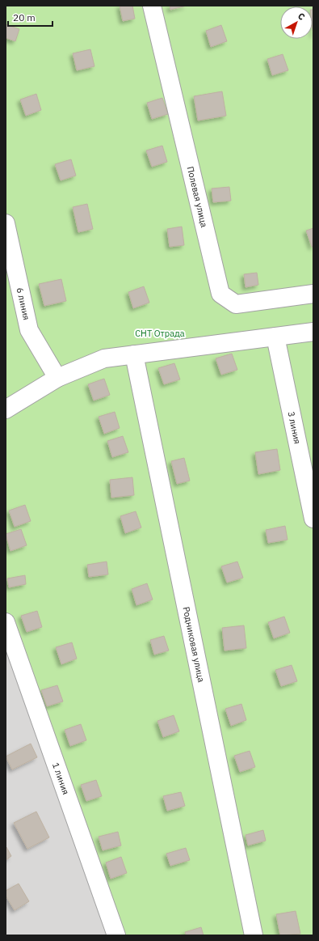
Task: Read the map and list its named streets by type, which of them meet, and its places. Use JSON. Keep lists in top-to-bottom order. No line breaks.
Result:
{"streets":{"street":["Полевая улица","6 линия","3 линия","Родниковая улица","1 линия"]},"parks":["СНТ Отрада"],"scale_bar":"20 m","north":"top right"}
